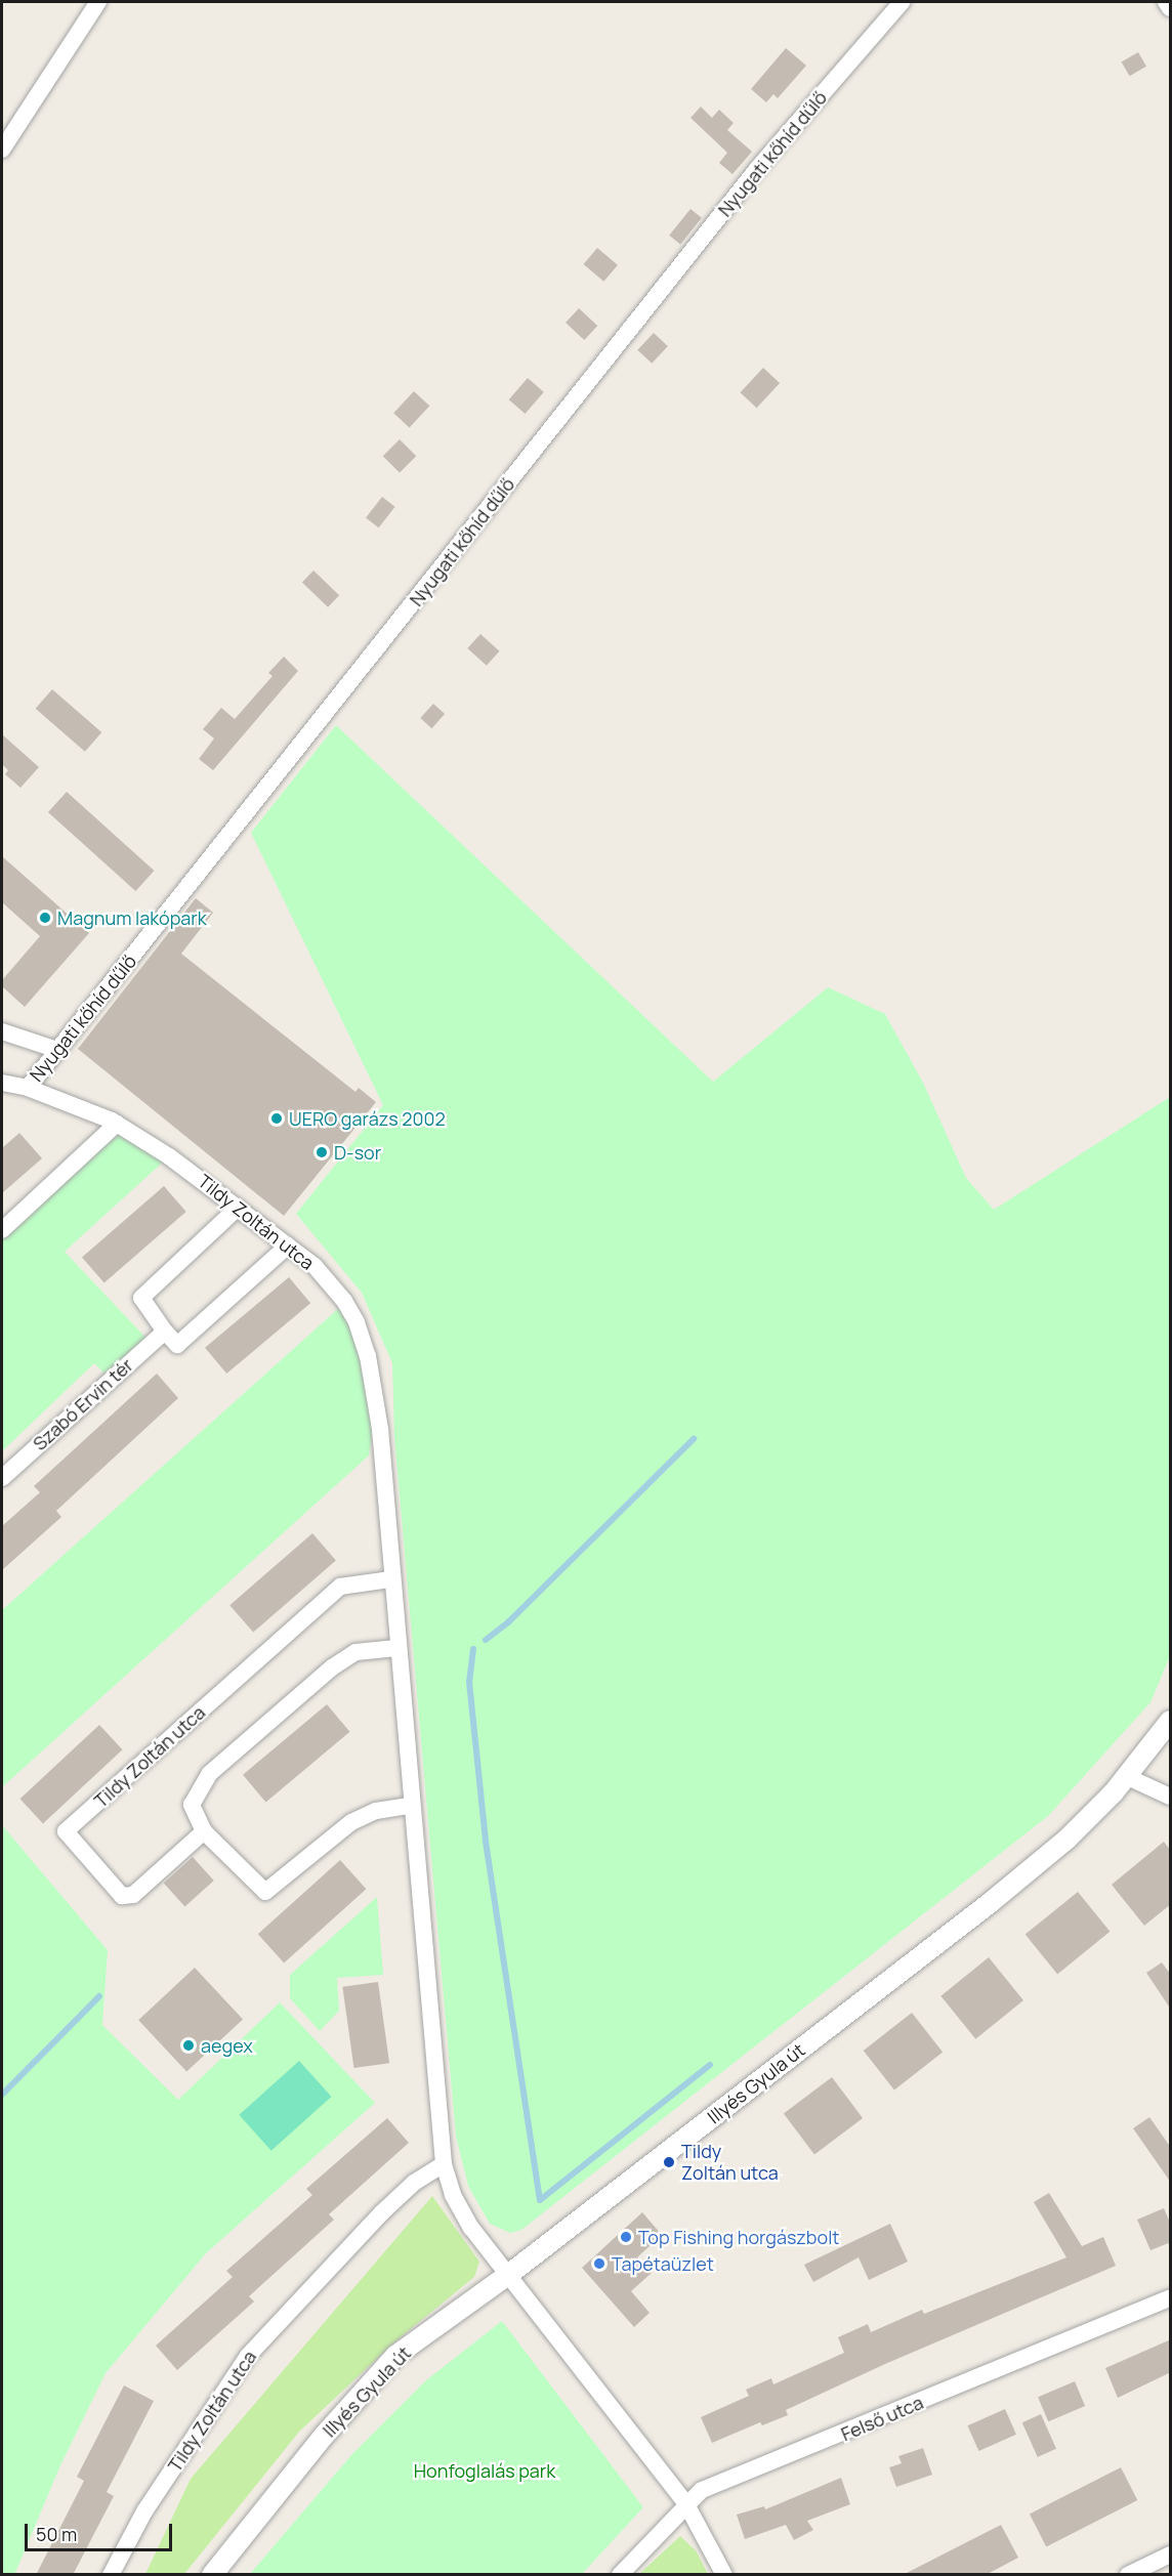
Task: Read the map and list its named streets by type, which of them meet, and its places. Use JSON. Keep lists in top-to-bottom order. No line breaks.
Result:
{"streets":{"street":["Nyugati kőhíd dűlő","Tildy Zoltán utca","Szabó Ervin tér","Illyés Gyula út","Felső utca"]},"crossings":[["Nyugati kőhíd dűlő","Tildy Zoltán utca"],["Tildy Zoltán utca","Illyés Gyula út"],["Tildy Zoltán utca","Felső utca"]],"parks":["Honfoglalás park"],"places":["Magnum lakópark","UERO garázs 2002","D-sor","aegex","Tildy Zoltán utca","Top Fishing horgászbolt","Tapétaüzlet"],"scale_bar":"50 m"}
